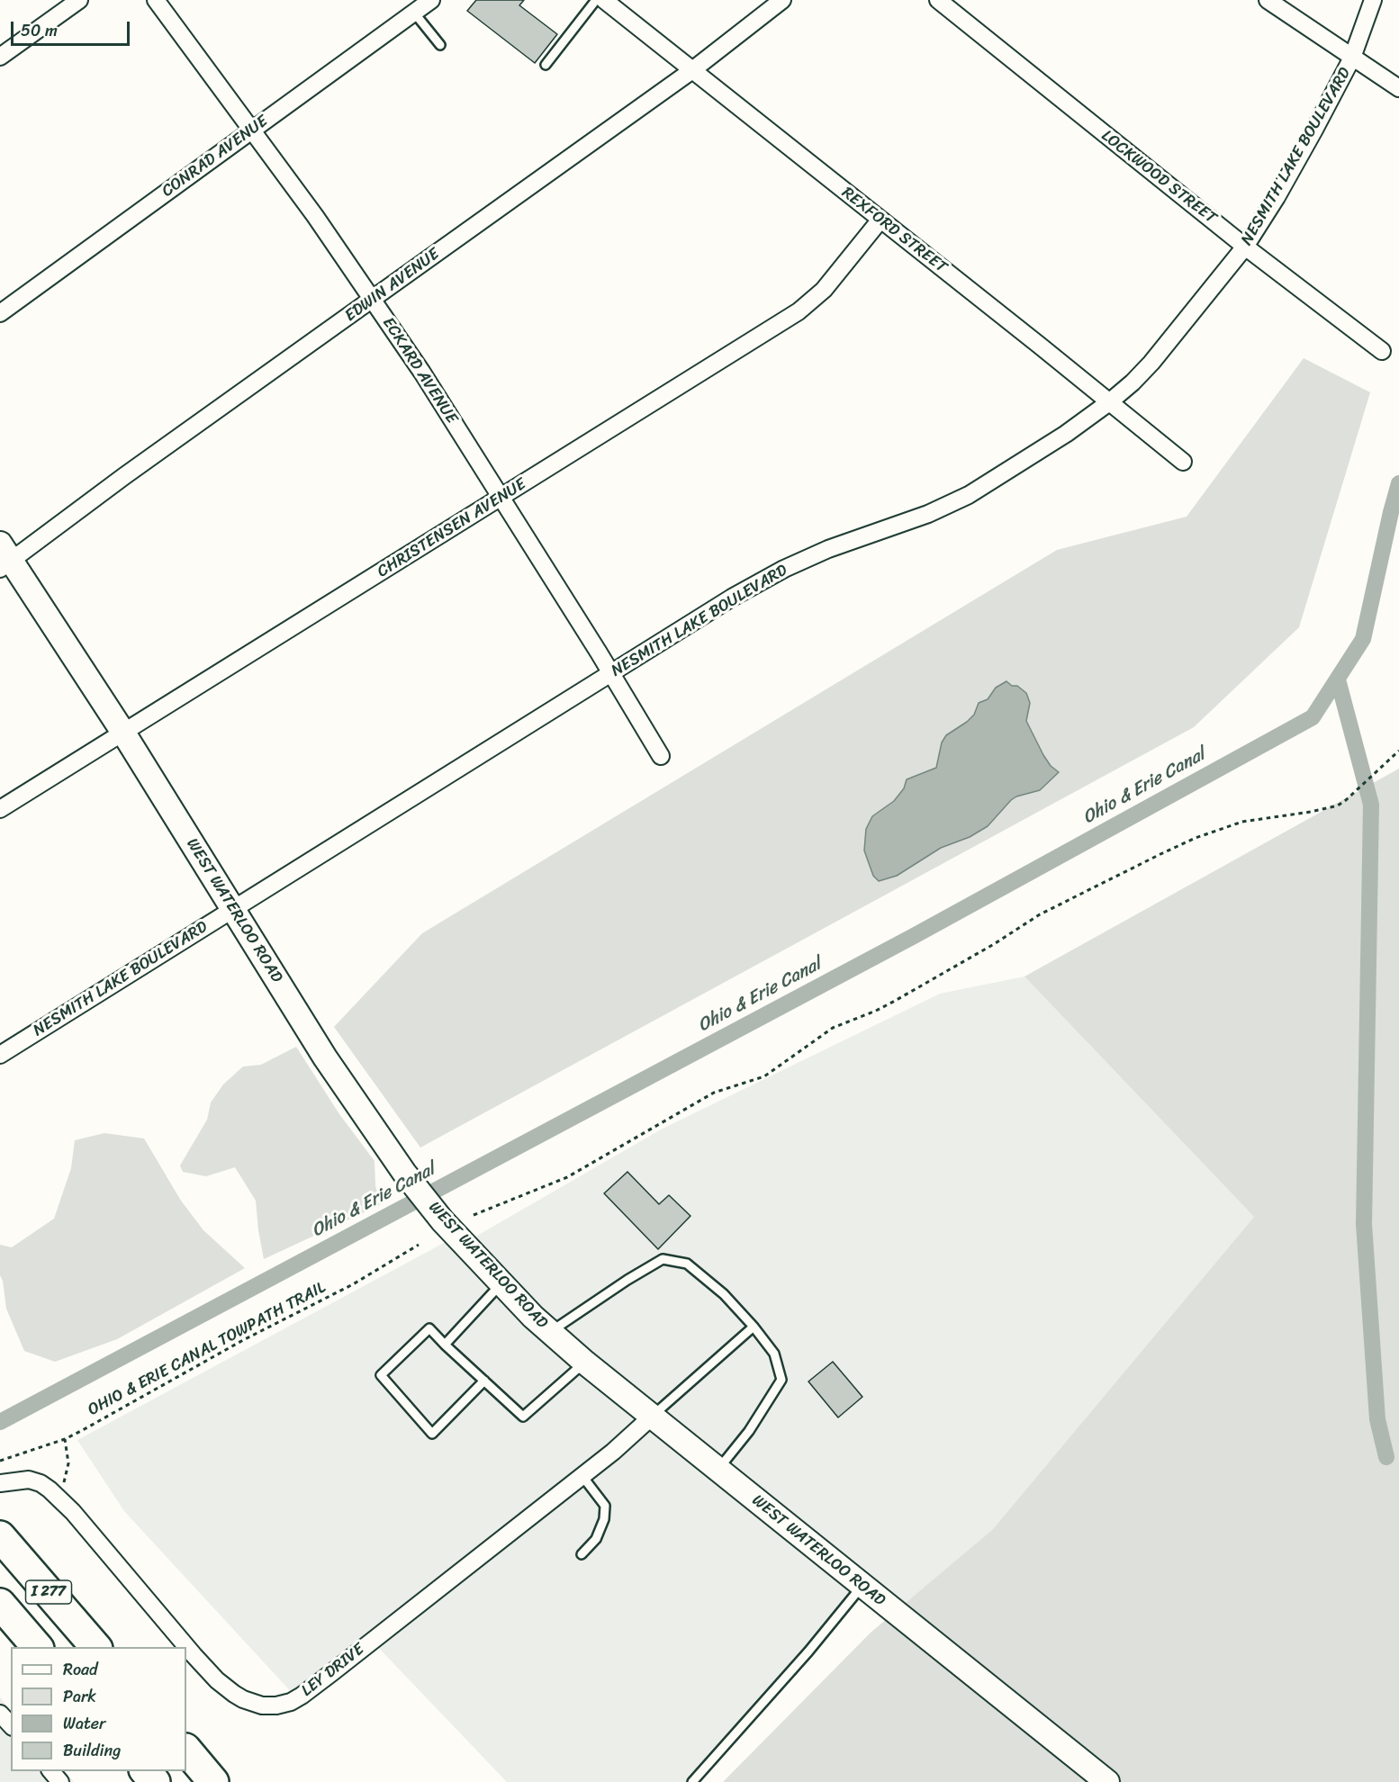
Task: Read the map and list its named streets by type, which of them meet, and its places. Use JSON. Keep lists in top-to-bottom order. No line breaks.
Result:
{"streets":{"highway":["I 277"],"main road":["WEST WATERLOO ROAD"],"street":["CONRAD AVENUE","NESMITH LAKE BOULEVARD","LOCKWOOD STREET","REXFORD STREET","EDWIN AVENUE","ECKARD AVENUE","CHRISTENSEN AVENUE","LEY DRIVE"],"path":["OHIO & ERIE CANAL TOWPATH TRAIL"]},"crossings":[["CONRAD AVENUE","ECKARD AVENUE"],["NESMITH LAKE BOULEVARD","LOCKWOOD STREET"],["NESMITH LAKE BOULEVARD","REXFORD STREET"],["NESMITH LAKE BOULEVARD","ECKARD AVENUE"],["NESMITH LAKE BOULEVARD","WEST WATERLOO ROAD"],["REXFORD STREET","EDWIN AVENUE"],["REXFORD STREET","CHRISTENSEN AVENUE"],["EDWIN AVENUE","ECKARD AVENUE"],["EDWIN AVENUE","WEST WATERLOO ROAD"],["ECKARD AVENUE","CHRISTENSEN AVENUE"],["CHRISTENSEN AVENUE","WEST WATERLOO ROAD"],["WEST WATERLOO ROAD","LEY DRIVE"]],"water":["Ohio & Erie Canal"],"legend":["Road","Park","Water","Building"],"scale_bar":"50 m"}
